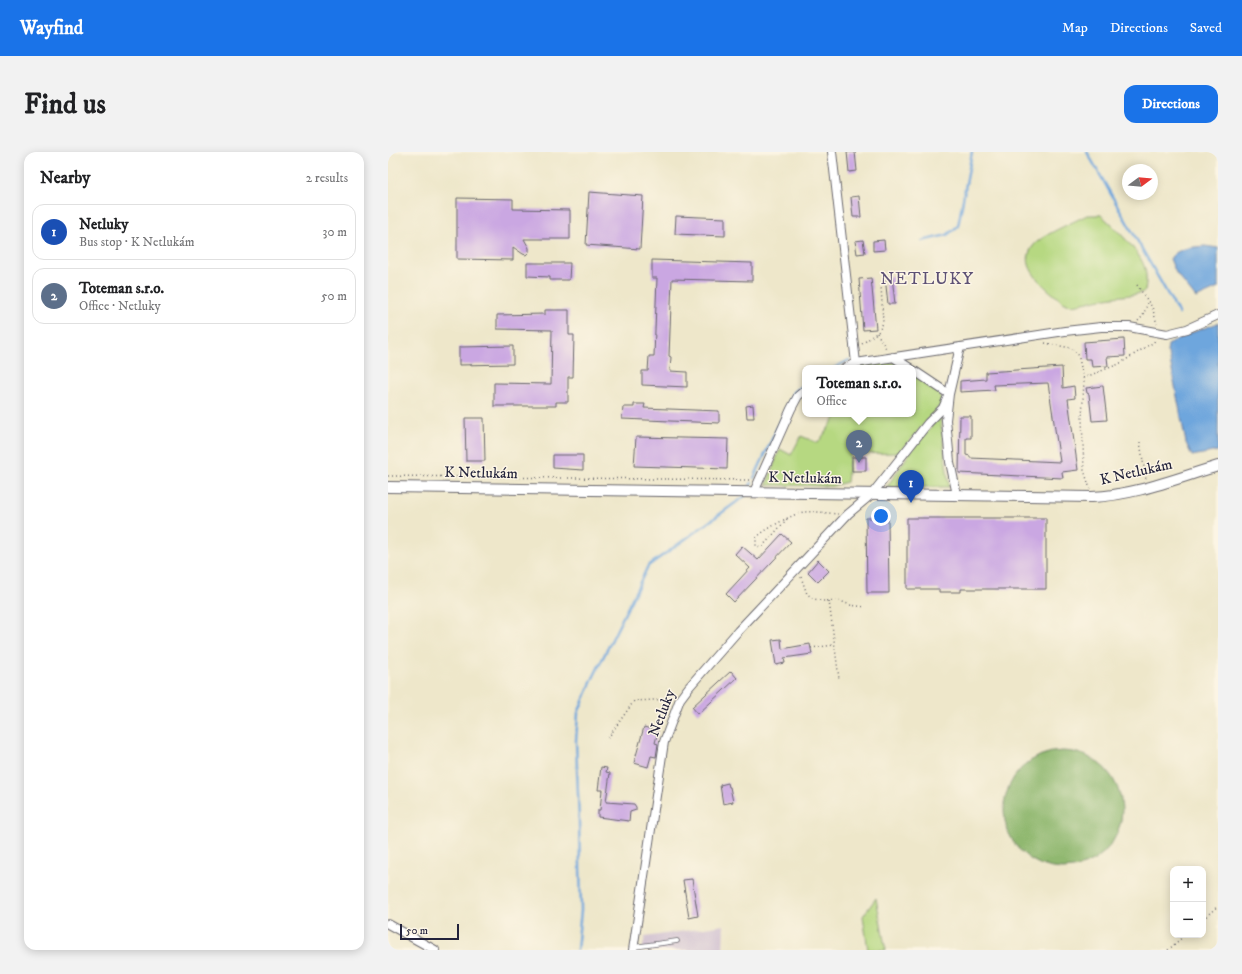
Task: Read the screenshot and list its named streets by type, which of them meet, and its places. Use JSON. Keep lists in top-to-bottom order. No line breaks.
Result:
{"streets":{"street":["K Netlukám","Netluky"]},"crossings":[["K Netlukám","Netluky"]],"districts":["NETLUKY"],"scale_bar":"50 m","north":"right","page":{"header":"Wayfind","nav":["Map","Directions","Saved"],"buttons":"Directions","title":"Find us","heading":["Nearby","2 results"],"list":[{"mark":"1","name":"Netluky","note":"Bus stop · K Netlukám","value":"30 m"},{"mark":"2","name":"Toteman s.r.o.","note":"Office · Netluky","value":"50 m"}],"popup":["Toteman s.r.o.","Office"],"pins":["2","1"],"map_buttons":["+","−"],"scale":"50 m"}}
